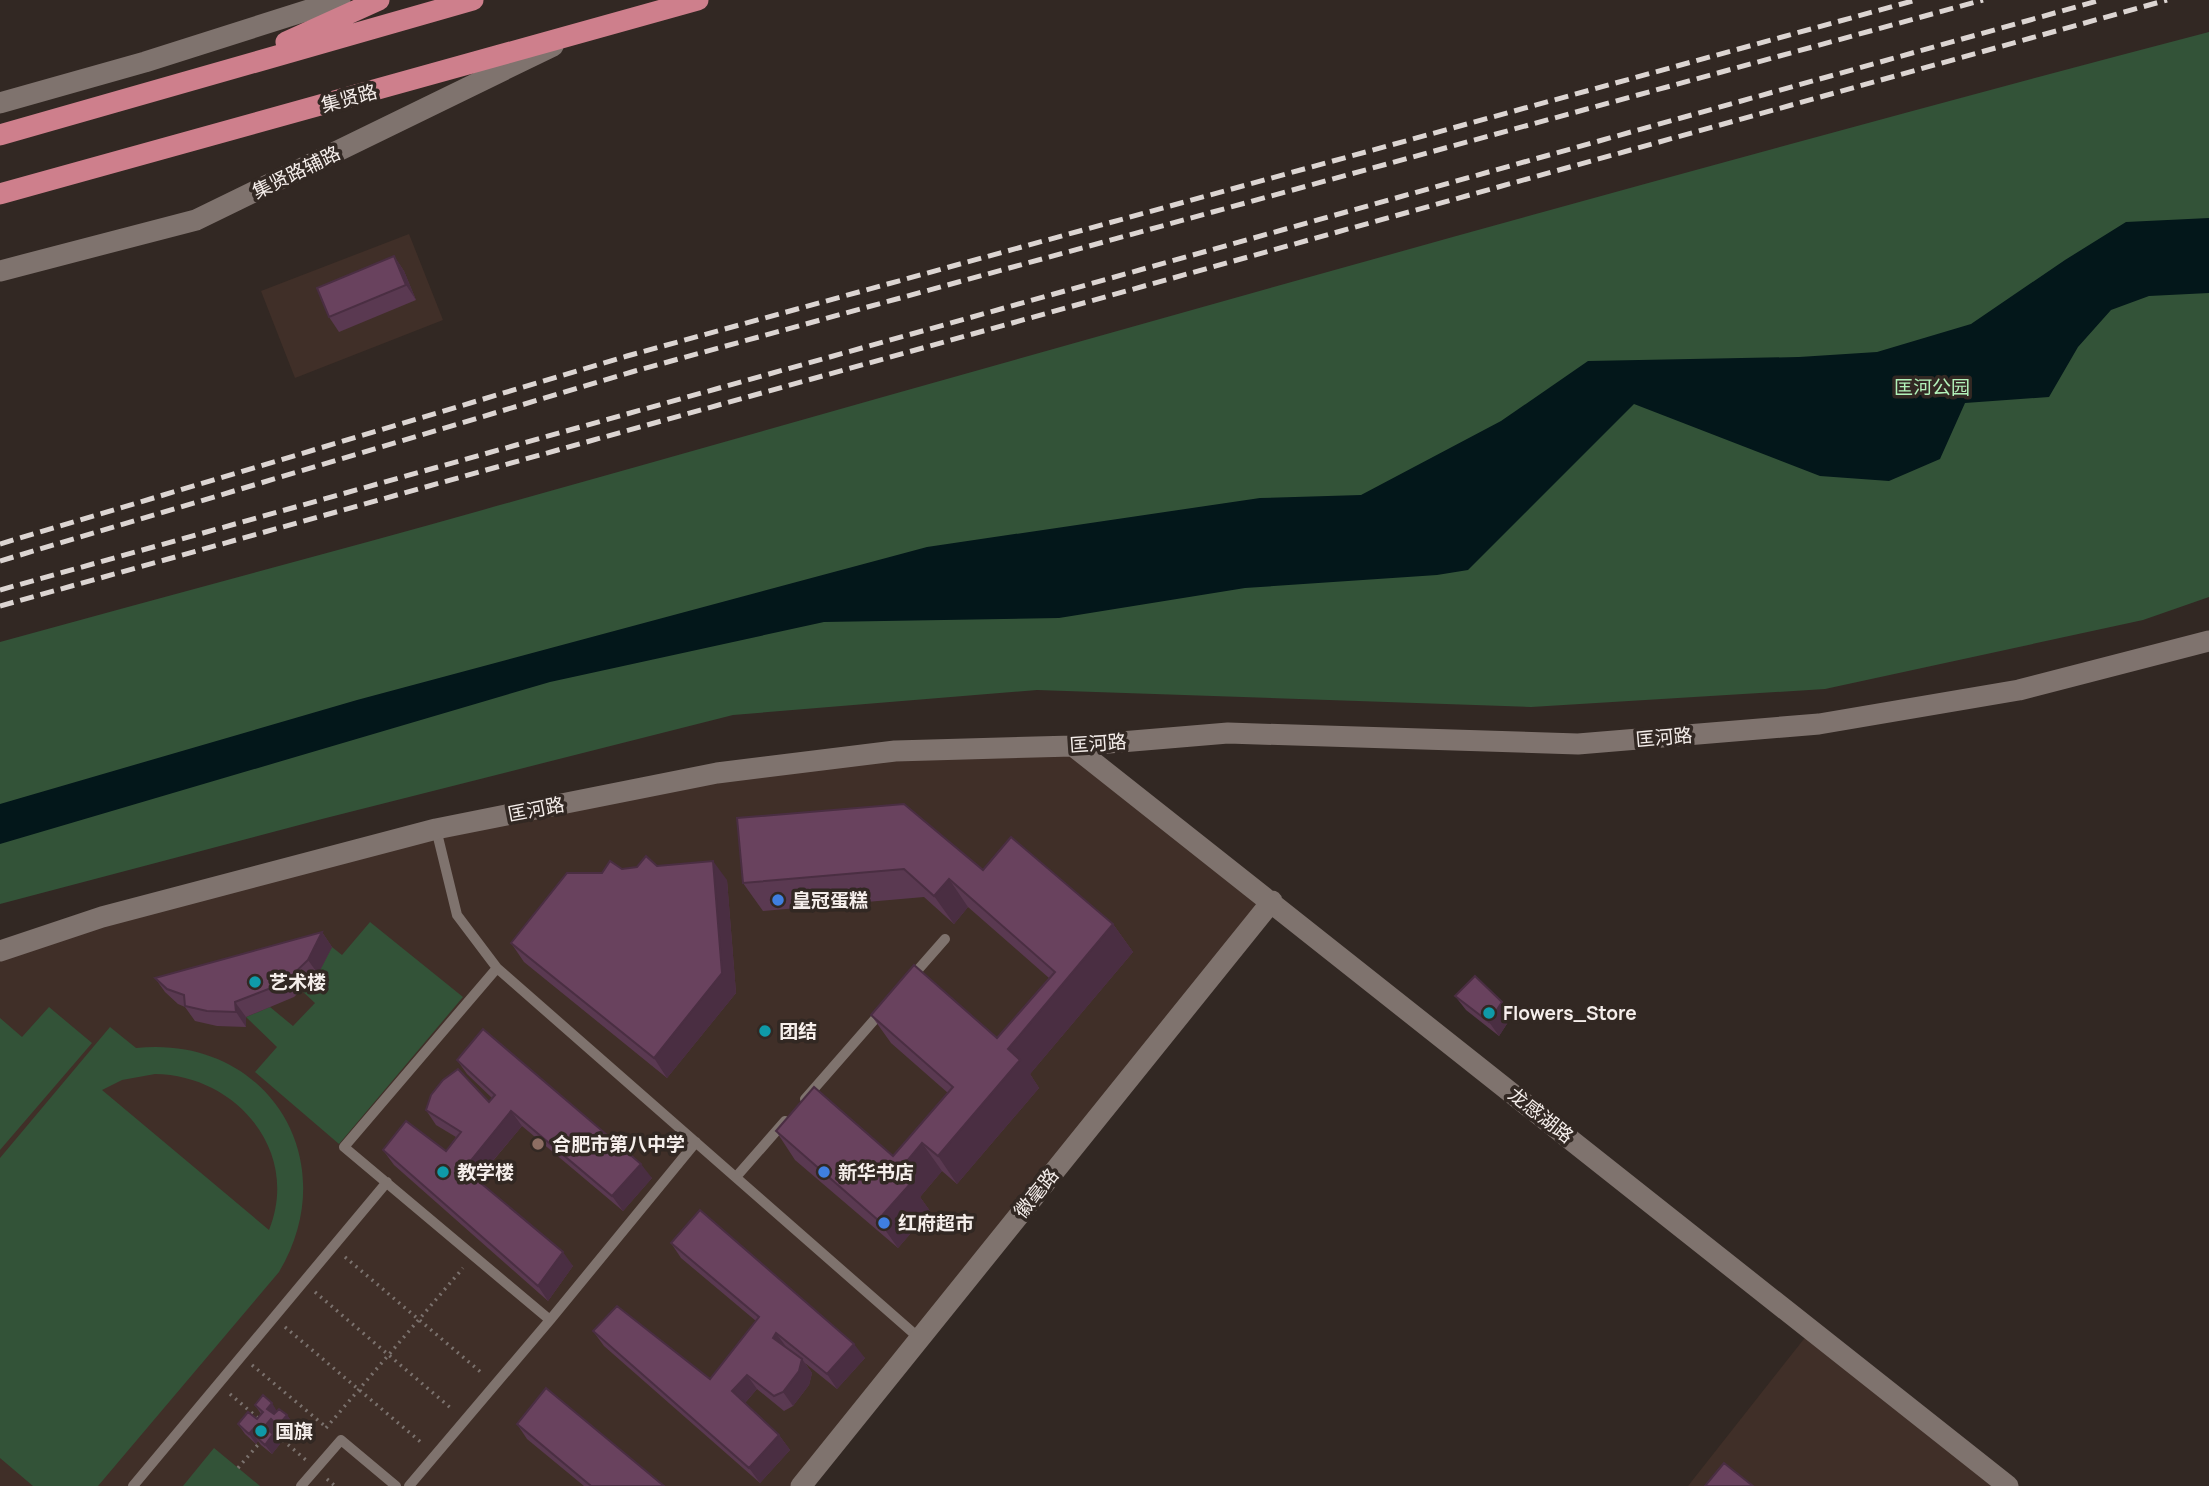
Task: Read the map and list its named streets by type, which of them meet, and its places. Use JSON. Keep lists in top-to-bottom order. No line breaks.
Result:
{"streets":{"highway":["集贤路"],"street":["集贤路辅路","匡河路","龙感湖路","徽毫路"]},"crossings":[["集贤路","集贤路辅路"],["匡河路","龙感湖路"],["龙感湖路","徽毫路"]],"parks":["匡河公园"],"places":["皇冠蛋糕","艺术楼","Flowers_Store","团结","合肥市第八中学","教学楼","新华书店","红府超市","国旗"]}
